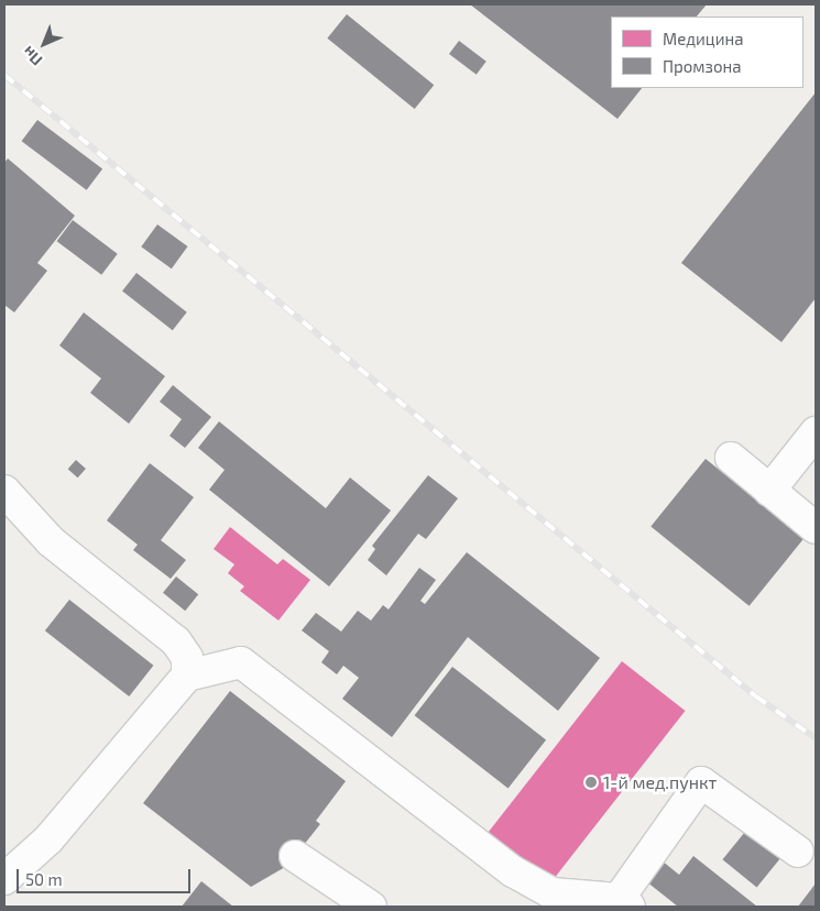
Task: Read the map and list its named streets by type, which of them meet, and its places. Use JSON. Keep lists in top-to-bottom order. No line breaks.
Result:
{"places":["1-й мед.пункт"],"legend":["Медицина","Промзона"],"scale_bar":"50 m","north":"bottom left"}
